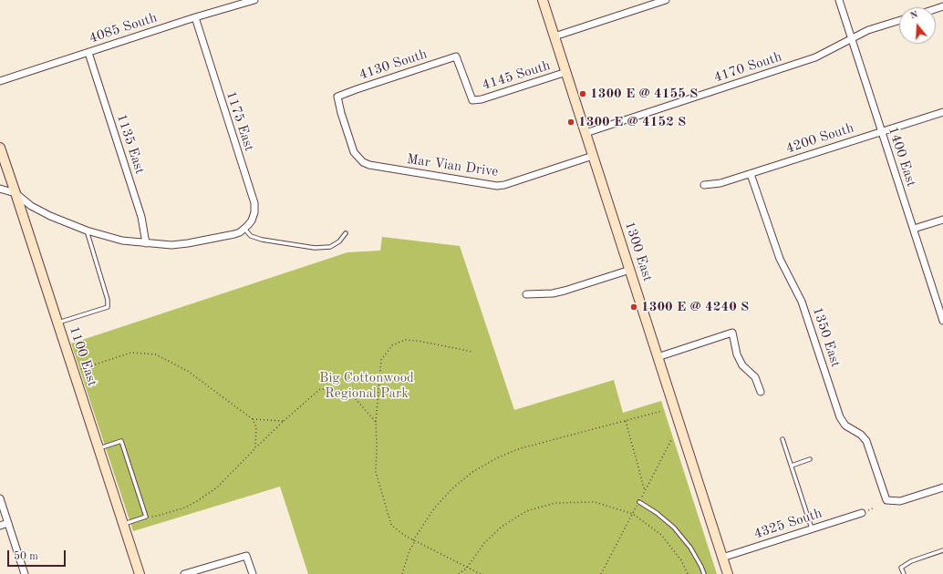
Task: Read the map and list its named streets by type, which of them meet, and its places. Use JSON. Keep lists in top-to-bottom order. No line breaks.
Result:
{"streets":{"main road":["1300 East","1100 East"],"street":["4085 South","4130 South","4170 South","4145 South","1175 East","4200 South","1135 East","1400 East","Mar Vian Drive","1350 East","4325 South"]},"crossings":[["4085 South","1175 East"],["4085 South","1135 East"],["4130 South","4145 South"],["4130 South","Mar Vian Drive"],["4170 South","1400 East"],["4170 South","1300 East"],["4145 South","1300 East"],["4200 South","1400 East"],["4200 South","1350 East"],["Mar Vian Drive","1300 East"],["1300 East","4325 South"]],"parks":["Big Cottonwood Regional Park"],"places":["1300 E @ 4155 S","1300 E @ 4152 S","1300 E @ 4240 S"],"scale_bar":"50 m","north":"top"}
